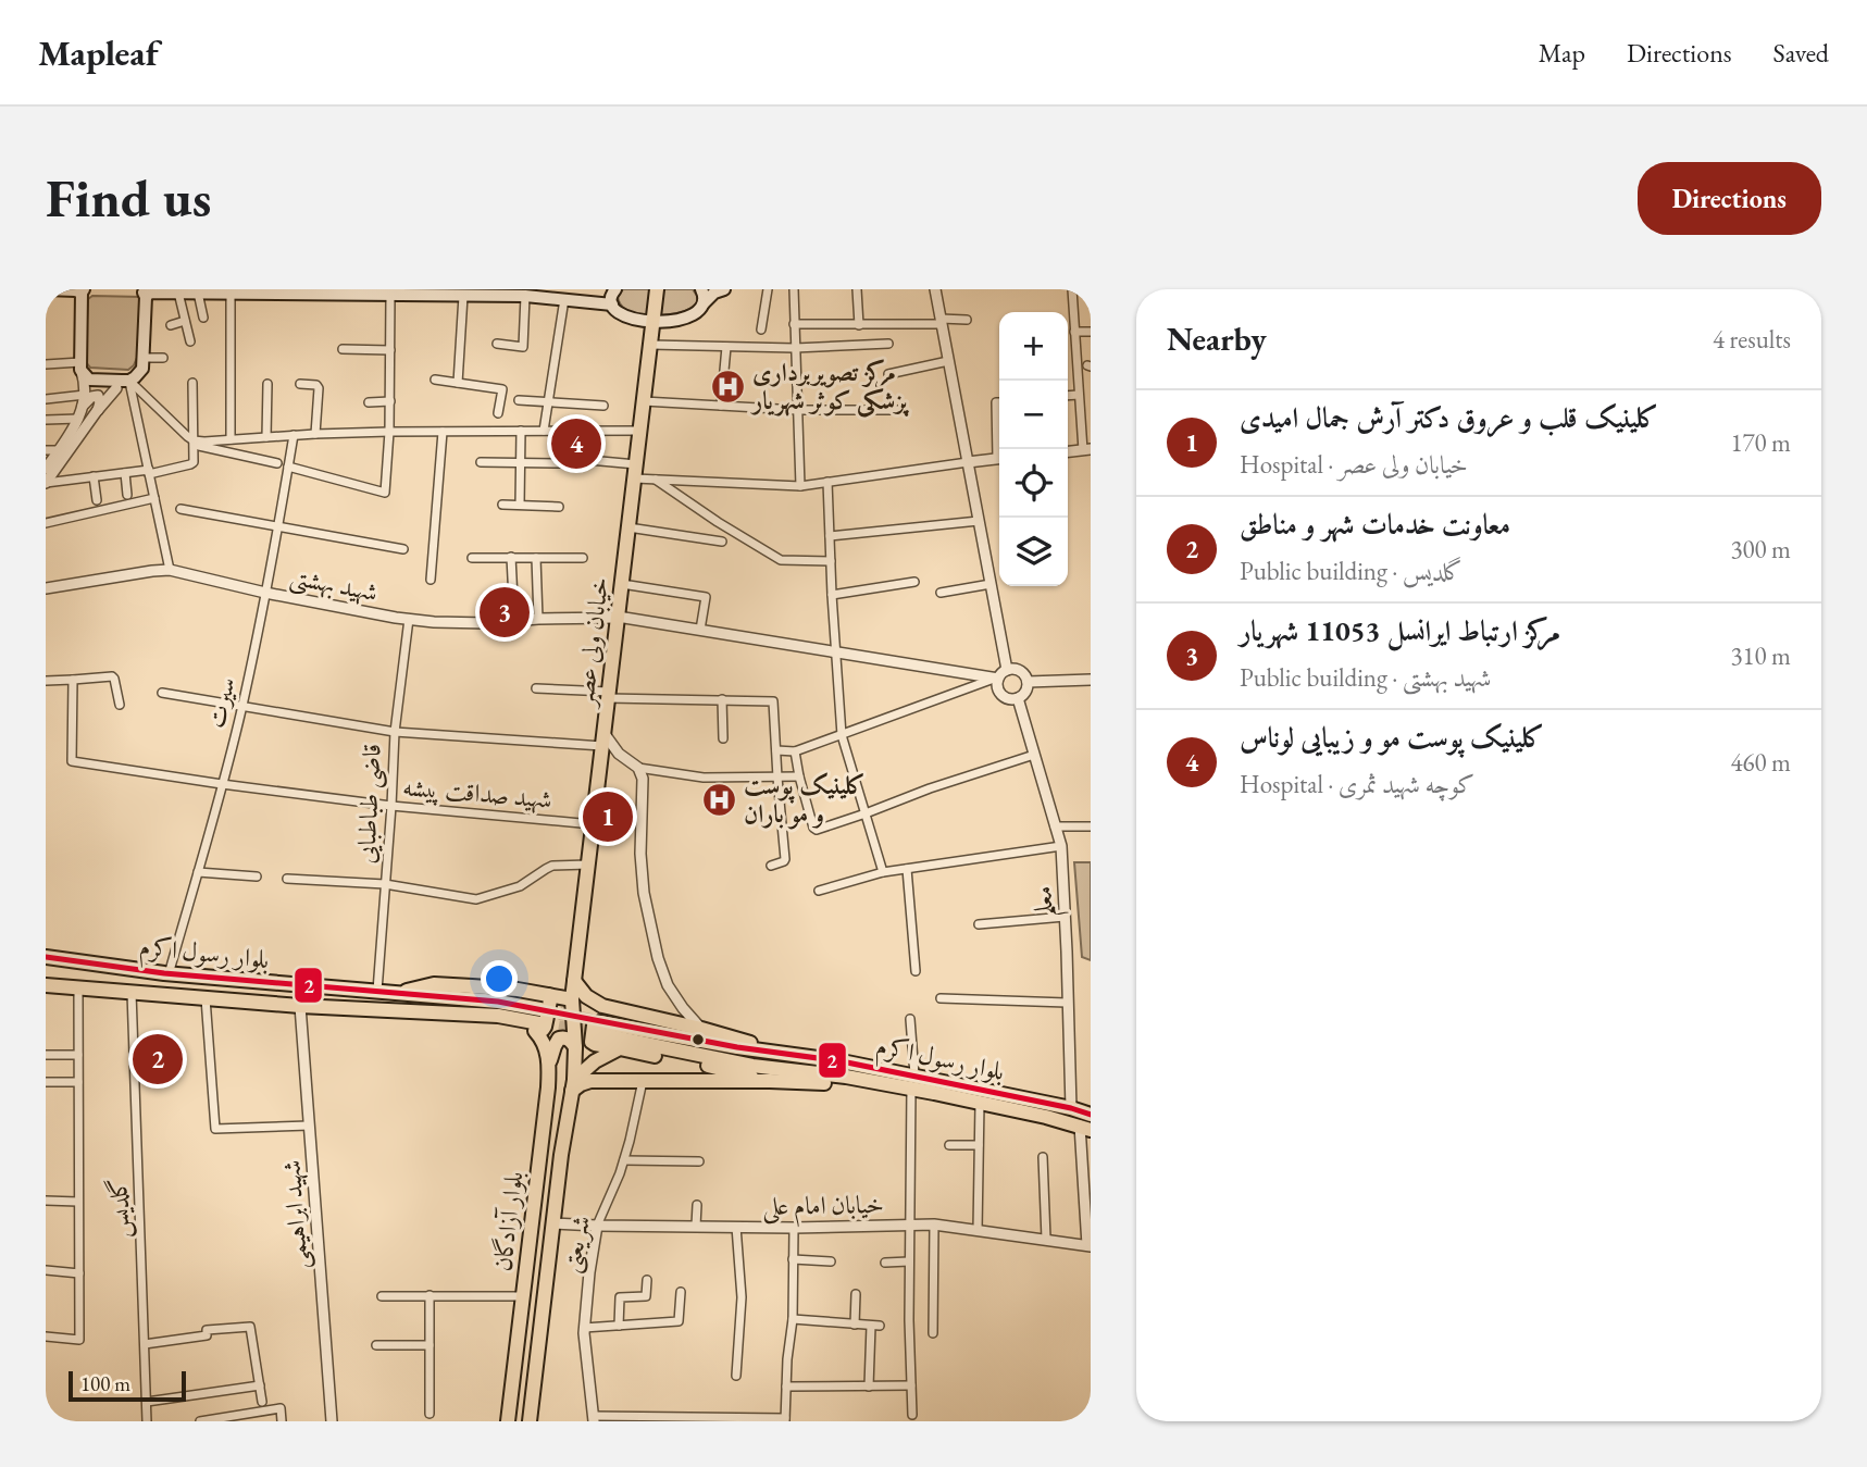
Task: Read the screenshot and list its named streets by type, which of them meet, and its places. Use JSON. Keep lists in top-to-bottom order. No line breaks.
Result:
{"streets":{"main road":["خیابان ولی عصر","بلوار رسول اکرم","بلوار آزادگان"],"street":["شهید بهشتی","سیرت","شهید صداقت پیشه","قاضی طباطبایی","معلم","خیابان امام علی","گلدیس","شهید ابراهیمی","شریعتی"]},"crossings":[["شهید بهشتی","خیابان ولی عصر"],["شهید بهشتی","سیرت"],["شهید بهشتی","قاضی طباطبایی"],["شهید بهشتی","معلم"],["خیابان ولی عصر","شهید صداقت پیشه"],["خیابان ولی عصر","بلوار آزادگان"],["سیرت","شهید صداقت پیشه"],["سیرت","بلوار رسول اکرم"],["شهید صداقت پیشه","قاضی طباطبایی"],["قاضی طباطبایی","بلوار رسول اکرم"],["معلم","بلوار رسول اکرم"],["بلوار رسول اکرم","گلدیس"],["بلوار رسول اکرم","شهید ابراهیمی"],["بلوار رسول اکرم","بلوار آزادگان"],["خیابان امام علی","بلوار آزادگان"],["خیابان امام علی","شریعتی"]],"places":{"hospital":["مرکز تصویربرداری پزشکی کوثر شهریار","کلینیک پوست و مو باران"]},"lines":["transit line 2"],"scale_bar":"100 m","page":{"header":"Mapleaf","nav":["Map","Directions","Saved"],"buttons":"Directions","title":"Find us","heading":["Nearby","4 results"],"map_buttons":["+","−"],"list":[{"mark":"1","name":"کلینیک قلب و عروق دکتر آرش جمال امیدی","note":"Hospital · خیابان ولی عصر","value":"170 m"},{"mark":"2","name":"معاونت خدمات شهر و مناطق","note":"Public building · گلدیس","value":"300 m"},{"mark":"3","name":"مرکز ارتباط ایرانسل 11053 شهریار","note":"Public building · شهید بهشتی","value":"310 m"},{"mark":"4","name":"کلینیک پوست مو و زیبایی لوناس","note":"Hospital · کوچه شهید ثمری","value":"460 m"}],"pins":["4","3","1","2"],"scale":"100 m"}}
